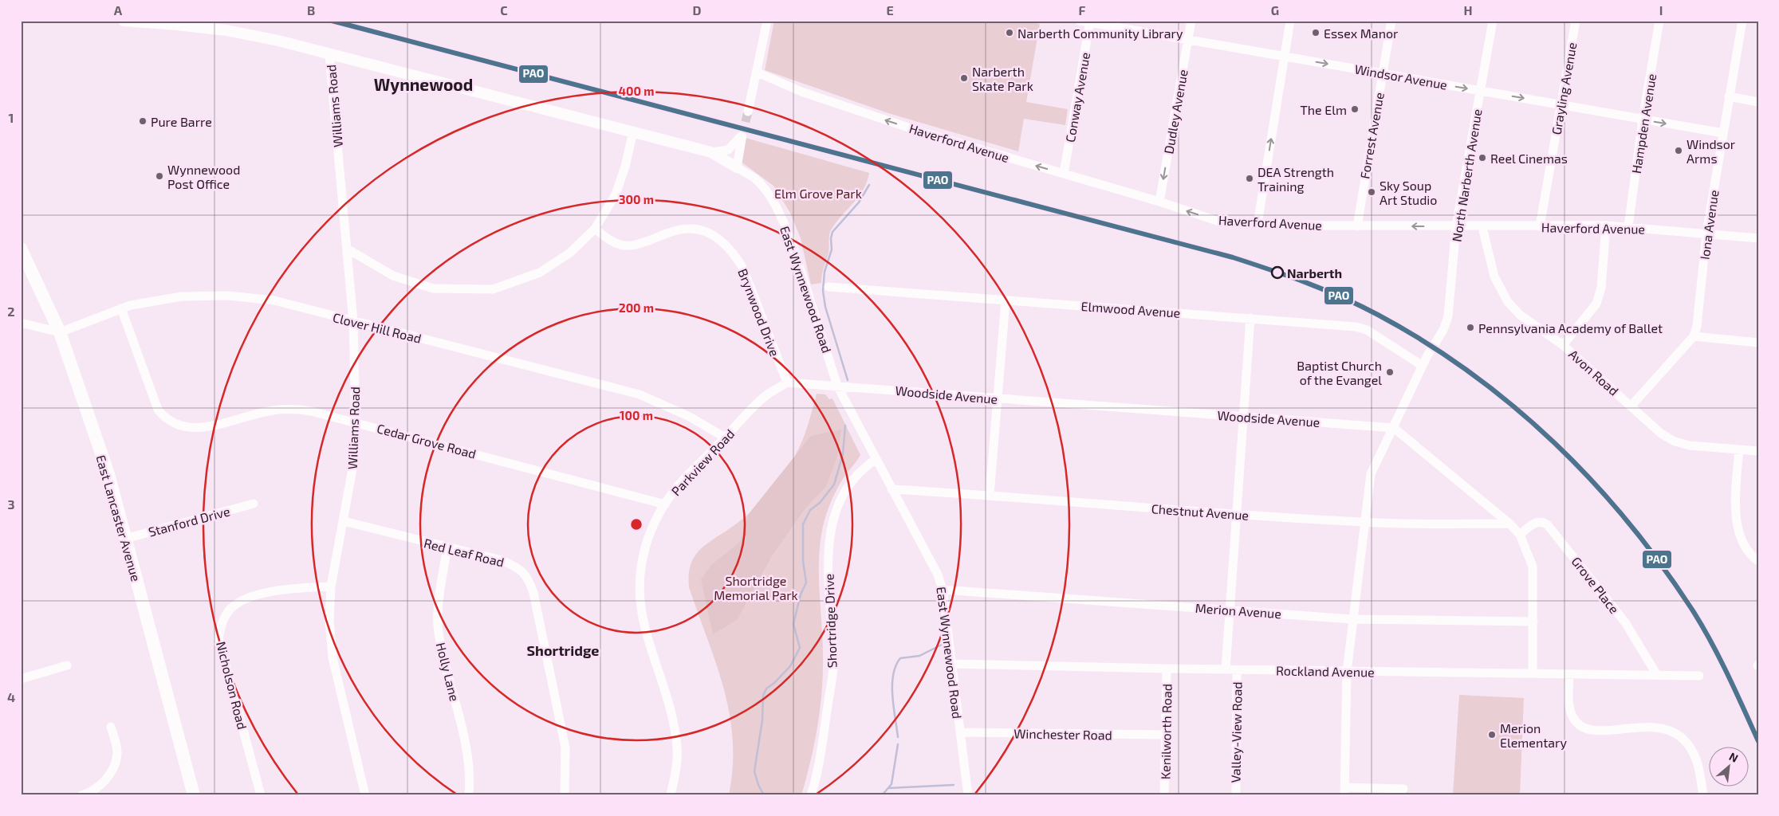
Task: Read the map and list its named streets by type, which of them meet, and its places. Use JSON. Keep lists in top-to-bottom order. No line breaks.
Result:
{"streets":{"highway":["East Lancaster Avenue"],"main road":["East Wynnewood Road"],"street":["Windsor Avenue","Grayling Avenue","Conway Avenue","Williams Road","Dudley Avenue","Hampden Avenue","Forrest Avenue","Haverford Avenue","North Narberth Avenue","Iona Avenue","Elmwood Avenue","Brynwood Drive","Clover Hill Road","Avon Road","Woodside Avenue","Cedar Grove Road","Parkview Road","Chestnut Avenue","Stanford Drive","Red Leaf Road","Grove Place","Merion Avenue","Shortridge Drive","Rockland Avenue","Holly Lane","Nicholson Road","Kenilworth Road","Valley-View Road","Winchester Road"]},"crossings":[["Windsor Avenue","Grayling Avenue"],["Windsor Avenue","Conway Avenue"],["Windsor Avenue","Dudley Avenue"],["Windsor Avenue","Hampden Avenue"],["Windsor Avenue","Forrest Avenue"],["Windsor Avenue","North Narberth Avenue"],["Windsor Avenue","Iona Avenue"],["Grayling Avenue","Haverford Avenue"],["Conway Avenue","Haverford Avenue"],["Williams Road","East Wynnewood Road"],["Williams Road","Clover Hill Road"],["Williams Road","Cedar Grove Road"],["Williams Road","Red Leaf Road"],["Williams Road","Nicholson Road"],["Dudley Avenue","Haverford Avenue"],["Hampden Avenue","Haverford Avenue"],["Forrest Avenue","Haverford Avenue"],["Haverford Avenue","North Narberth Avenue"],["Haverford Avenue","Iona Avenue"],["Haverford Avenue","Avon Road"],["North Narberth Avenue","Elmwood Avenue"],["North Narberth Avenue","Woodside Avenue"],["North Narberth Avenue","Chestnut Avenue"],["North Narberth Avenue","Merion Avenue"],["North Narberth Avenue","Rockland Avenue"],["Iona Avenue","Avon Road"],["East Wynnewood Road","Woodside Avenue"],["East Wynnewood Road","Chestnut Avenue"],["East Wynnewood Road","Merion Avenue"],["East Wynnewood Road","Shortridge Drive"],["East Wynnewood Road","Rockland Avenue"],["East Wynnewood Road","Winchester Road"],["Brynwood Drive","Parkview Road"],["Clover Hill Road","Cedar Grove Road"],["Clover Hill Road","Parkview Road"],["Clover Hill Road","East Lancaster Avenue"],["Cedar Grove Road","Parkview Road"],["East Lancaster Avenue","Stanford Drive"],["Red Leaf Road","Holly Lane"],["Grove Place","Rockland Avenue"],["Rockland Avenue","Kenilworth Road"],["Rockland Avenue","Valley-View Road"],["Kenilworth Road","Winchester Road"]],"one_way":["Windsor Avenue","Dudley Avenue","Haverford Avenue"],"districts":["Wynnewood","Shortridge"],"parks":["Elm Grove Park","Shortridge Memorial Park"],"places":["Narberth Community Library","Essex Manor","Narberth Skate Park","The Elm","Pure Barre","Windsor Arms","Reel Cinemas","Wynnewood Post Office","DEA Strength Training","Sky Soup Art Studio","Narberth","Pennsylvania Academy of Ballet","Baptist Church of the Evangel","Merion Elementary"],"lines":["transit line PAO"],"north":"top right","grid":{"columns":["A","B","C","D","E","F","G","H","I"],"rows":["1","2","3","4"]},"rings":["400 m","300 m","200 m","100 m"]}
